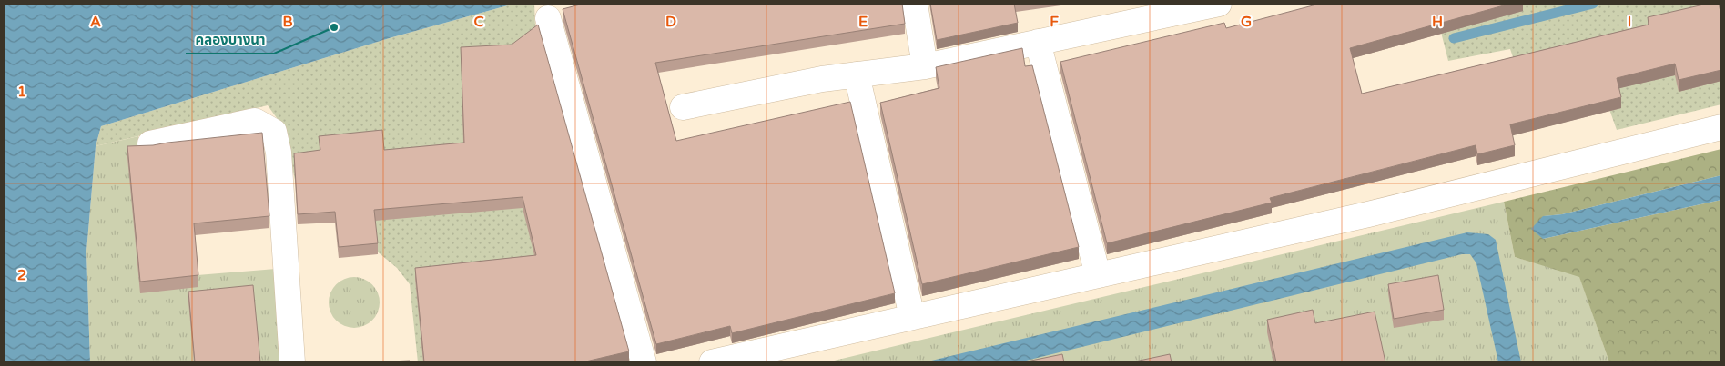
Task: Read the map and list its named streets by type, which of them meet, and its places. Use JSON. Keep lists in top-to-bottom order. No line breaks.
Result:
{"places":["คลองบางนา"],"grid":{"columns":["A","B","C","D","E","F","G","H","I"],"rows":["1","2"]}}
